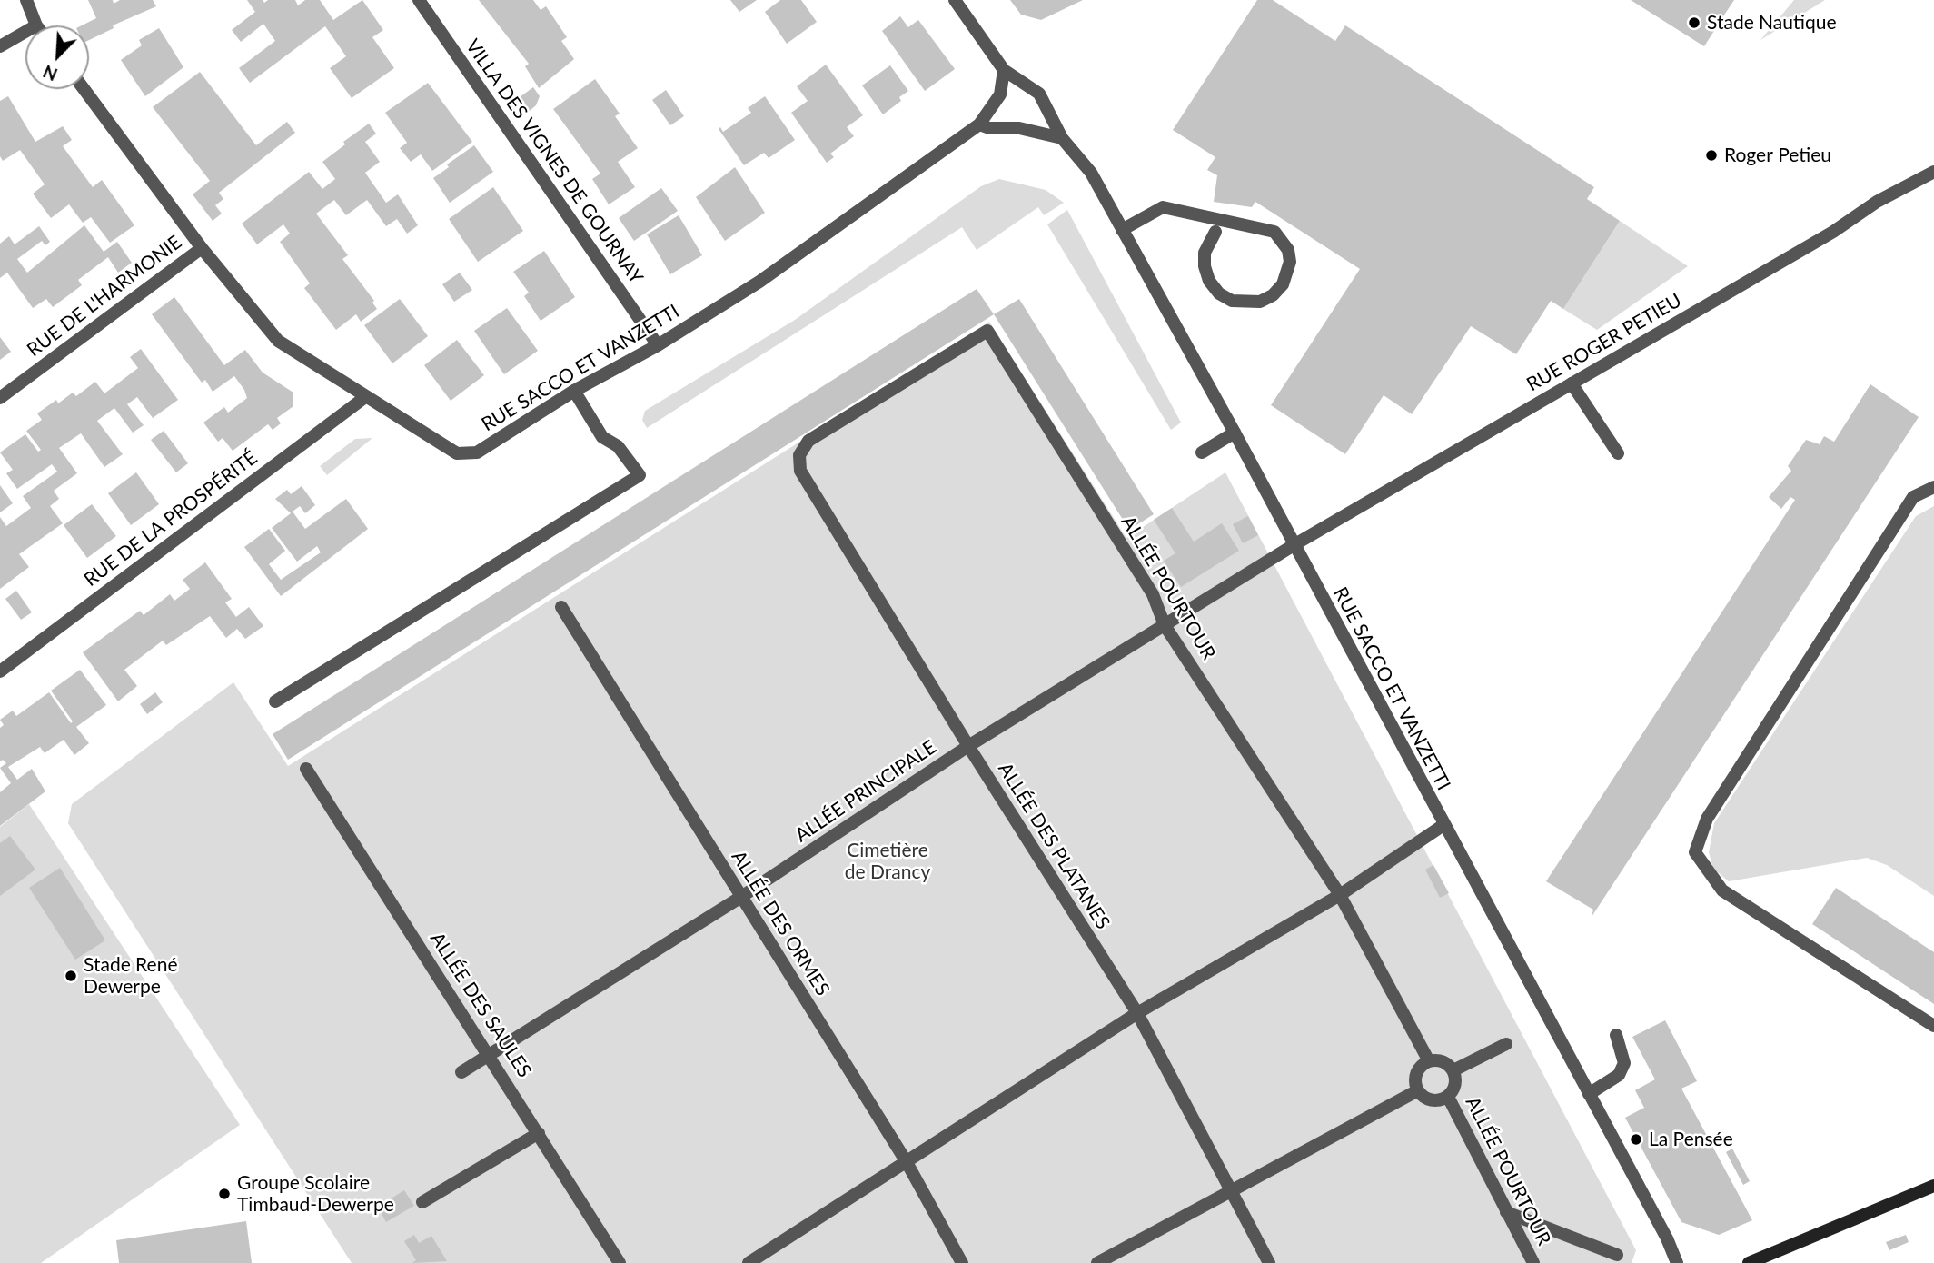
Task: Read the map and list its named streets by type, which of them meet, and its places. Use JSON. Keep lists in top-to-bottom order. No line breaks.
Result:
{"streets":{"street":["VILLA DES VIGNES DE GOURNAY","RUE DE L'HARMONIE","RUE ROGER PETIEU","RUE SACCO ET VANZETTI","RUE DE LA PROSPÉRITÉ","ALLÉE POURTOUR","ALLÉE PRINCIPALE","ALLÉE DES PLATANES","ALLÉE DES ORMES","ALLÉE DES SAULES"]},"crossings":[["VILLA DES VIGNES DE GOURNAY","RUE SACCO ET VANZETTI"],["RUE DE L'HARMONIE","RUE SACCO ET VANZETTI"],["RUE ROGER PETIEU","RUE SACCO ET VANZETTI"],["RUE ROGER PETIEU","ALLÉE PRINCIPALE"],["RUE SACCO ET VANZETTI","RUE DE LA PROSPÉRITÉ"],["RUE SACCO ET VANZETTI","ALLÉE PRINCIPALE"],["ALLÉE POURTOUR","ALLÉE PRINCIPALE"],["ALLÉE POURTOUR","ALLÉE DES PLATANES"],["ALLÉE PRINCIPALE","ALLÉE DES PLATANES"],["ALLÉE PRINCIPALE","ALLÉE DES ORMES"],["ALLÉE PRINCIPALE","ALLÉE DES SAULES"]],"parks":["Cimetière de Drancy"],"places":["Stade Nautique","Roger Petieu","Stade René Dewerpe","La Pensée","Groupe Scolaire Timbaud-Dewerpe"],"north":"bottom left"}
